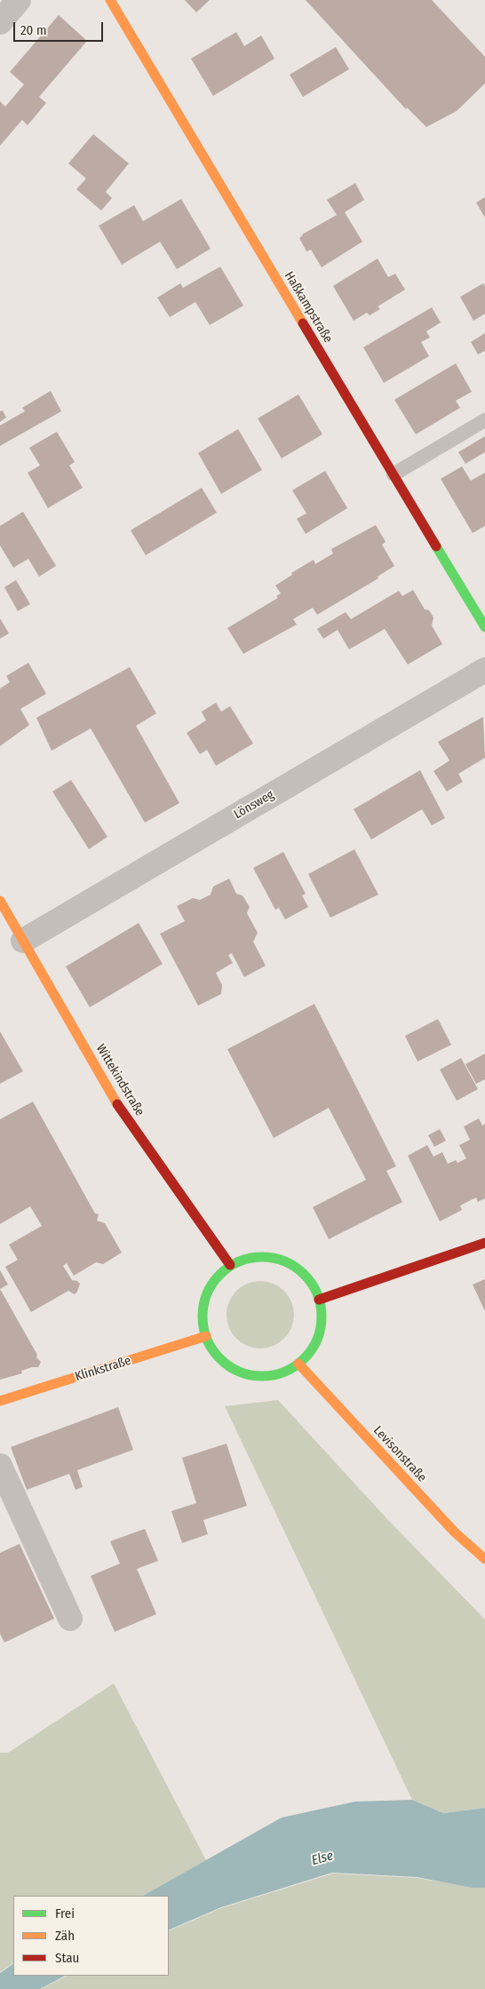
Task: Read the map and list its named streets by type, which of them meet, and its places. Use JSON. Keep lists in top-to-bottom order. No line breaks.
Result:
{"streets":{"main road":["Haßkampstraße","Wittekindstraße","Klinkstraße","Levisonstraße"],"street":["Lönsweg"]},"crossings":[["Lönsweg","Wittekindstraße"],["Wittekindstraße","Klinkstraße"],["Wittekindstraße","Levisonstraße"],["Klinkstraße","Levisonstraße"]],"water":["Else"],"legend":["Frei","Zäh","Stau"],"scale_bar":"20 m"}
